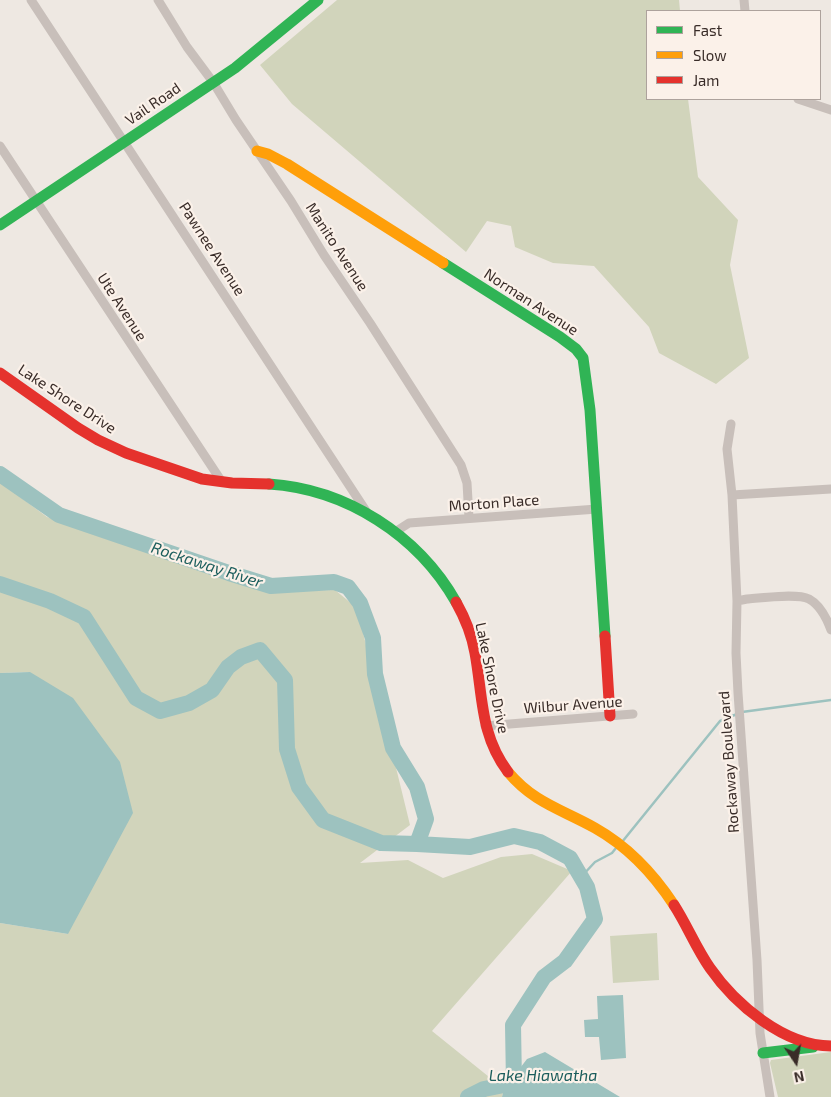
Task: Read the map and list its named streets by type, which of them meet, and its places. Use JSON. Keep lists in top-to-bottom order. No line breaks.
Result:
{"streets":{"street":["Vail Road","Manito Avenue","Pawnee Avenue","Norman Avenue","Ute Avenue","Lake Shore Drive","Morton Place","Wilbur Avenue","Rockaway Boulevard"]},"crossings":[["Vail Road","Manito Avenue"],["Vail Road","Pawnee Avenue"],["Vail Road","Ute Avenue"],["Manito Avenue","Norman Avenue"],["Manito Avenue","Morton Place"],["Pawnee Avenue","Lake Shore Drive"],["Norman Avenue","Morton Place"],["Norman Avenue","Wilbur Avenue"],["Ute Avenue","Lake Shore Drive"],["Lake Shore Drive","Morton Place"],["Lake Shore Drive","Wilbur Avenue"],["Lake Shore Drive","Rockaway Boulevard"]],"water":["Rockaway River","Lake Hiawatha"],"legend":["Fast","Slow","Jam"],"north":"bottom"}
